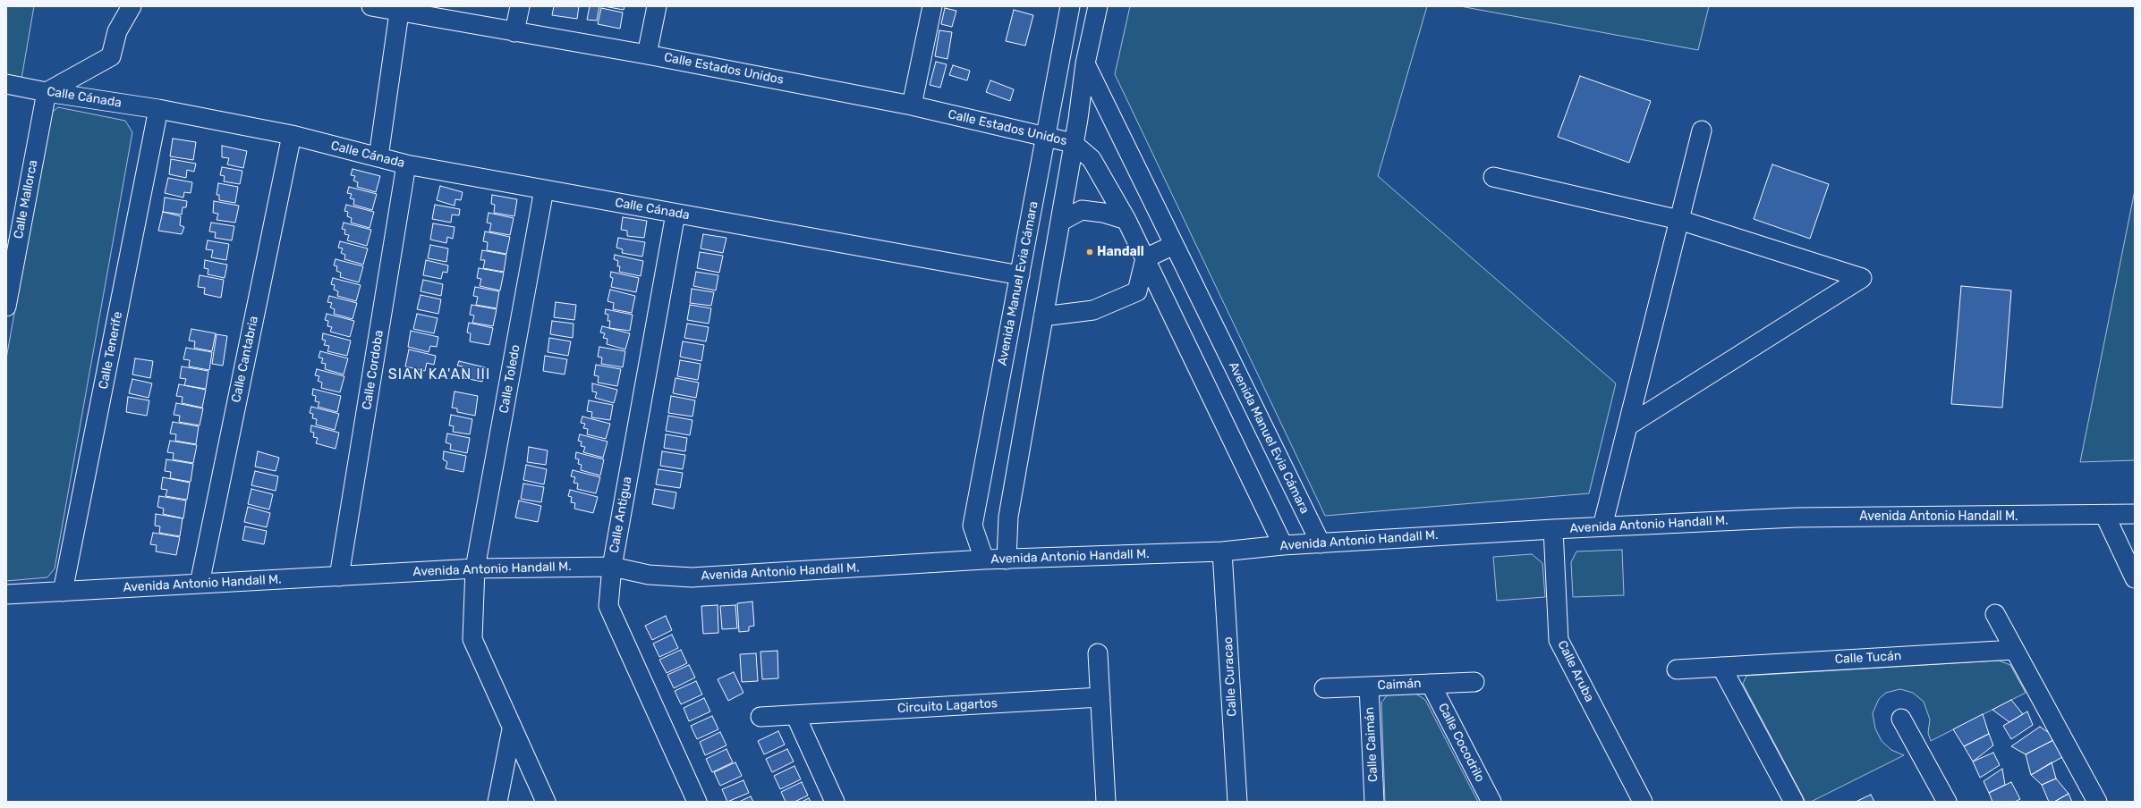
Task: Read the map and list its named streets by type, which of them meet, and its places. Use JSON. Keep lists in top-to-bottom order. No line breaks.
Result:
{"streets":{"street":["Calle Estados Unidos","Calle Cánada","Calle Mallorca","Avenida Manuel Evia Cámara","Calle Tenerife","Calle Cantabria","Calle Cordoba","Calle Toledo","Calle Antigua","Avenida Antonio Handall M.","Calle Tucán","Calle Aruba","Calle Curacao","Caimán","Circuito Lagartos","Calle Cocodrilo","Calle Caimán"]},"crossings":[["Calle Estados Unidos","Avenida Manuel Evia Cámara"],["Calle Cánada","Calle Mallorca"],["Calle Cánada","Avenida Manuel Evia Cámara"],["Calle Cánada","Calle Tenerife"],["Calle Cánada","Calle Cantabria"],["Calle Cánada","Calle Cordoba"],["Calle Cánada","Calle Toledo"],["Calle Cánada","Calle Antigua"],["Avenida Manuel Evia Cámara","Avenida Antonio Handall M."],["Calle Tenerife","Avenida Antonio Handall M."],["Calle Cantabria","Avenida Antonio Handall M."],["Calle Cordoba","Avenida Antonio Handall M."],["Calle Toledo","Avenida Antonio Handall M."],["Calle Antigua","Avenida Antonio Handall M."],["Avenida Antonio Handall M.","Calle Aruba"],["Avenida Antonio Handall M.","Calle Curacao"],["Caimán","Calle Cocodrilo"],["Caimán","Calle Caimán"]],"districts":["SIAN KA'AN III"],"places":["Handall"]}
